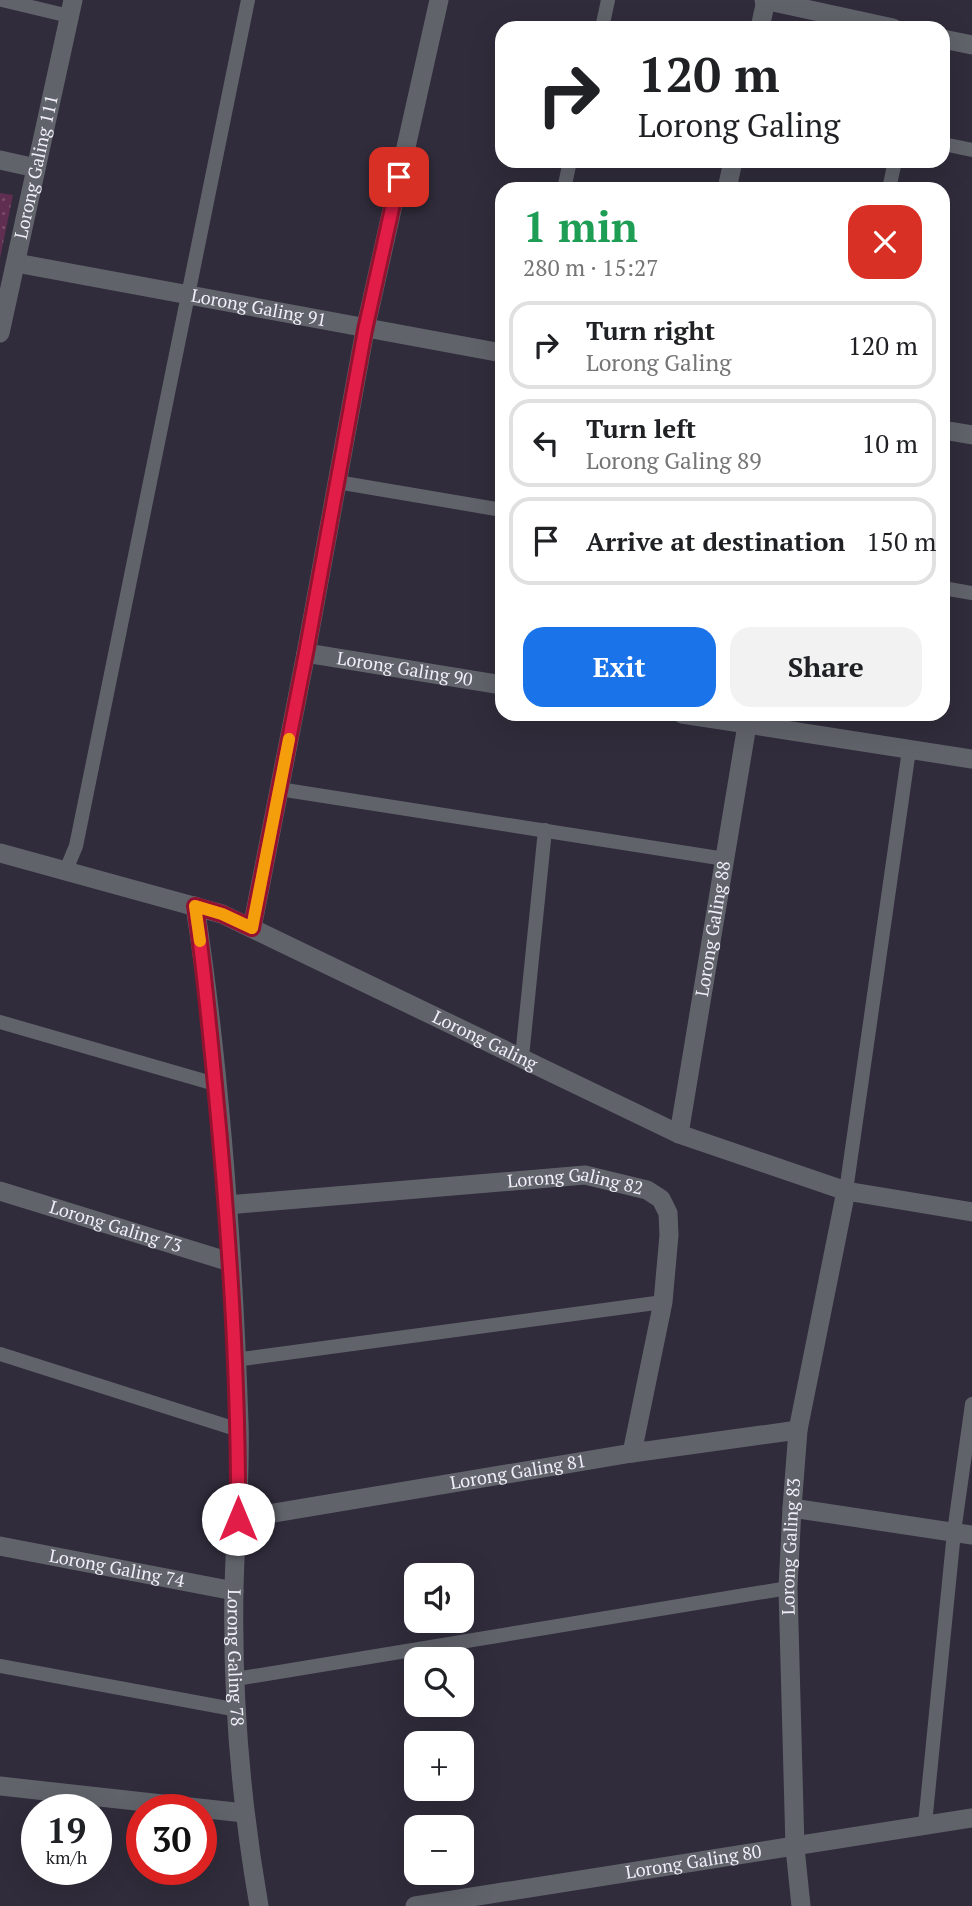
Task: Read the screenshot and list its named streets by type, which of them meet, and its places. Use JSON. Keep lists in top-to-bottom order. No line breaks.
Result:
{"streets":{"street":["Lorong Galing 111","Lorong Galing 91","Lorong Galing 90","Lorong Galing 88","Lorong Galing","Lorong Galing 82","Lorong Galing 73","Lorong Galing 81","Lorong Galing 83","Lorong Galing 74","Lorong Galing 78","Lorong Galing 80"]},"crossings":[["Lorong Galing 111","Lorong Galing 91"],["Lorong Galing 88","Lorong Galing"],["Lorong Galing","Lorong Galing 83"],["Lorong Galing","Lorong Galing 78"],["Lorong Galing 82","Lorong Galing 81"],["Lorong Galing 82","Lorong Galing 78"],["Lorong Galing 73","Lorong Galing 78"],["Lorong Galing 81","Lorong Galing 83"],["Lorong Galing 81","Lorong Galing 78"],["Lorong Galing 83","Lorong Galing 80"],["Lorong Galing 74","Lorong Galing 78"]],"page":{"turn":["120 m","Lorong Galing"],"heading":["1 min","280 m · 15:27"],"list":[{"name":"Turn right","note":"Lorong Galing","value":"120 m"},{"name":"Turn left","note":"Lorong Galing 89","value":"10 m"},{"name":"Arrive at destination","value":"150 m"}],"buttons":["Exit","Share"],"map_buttons":["+","−"],"speed":"19 km/h","limit":"30"}}
